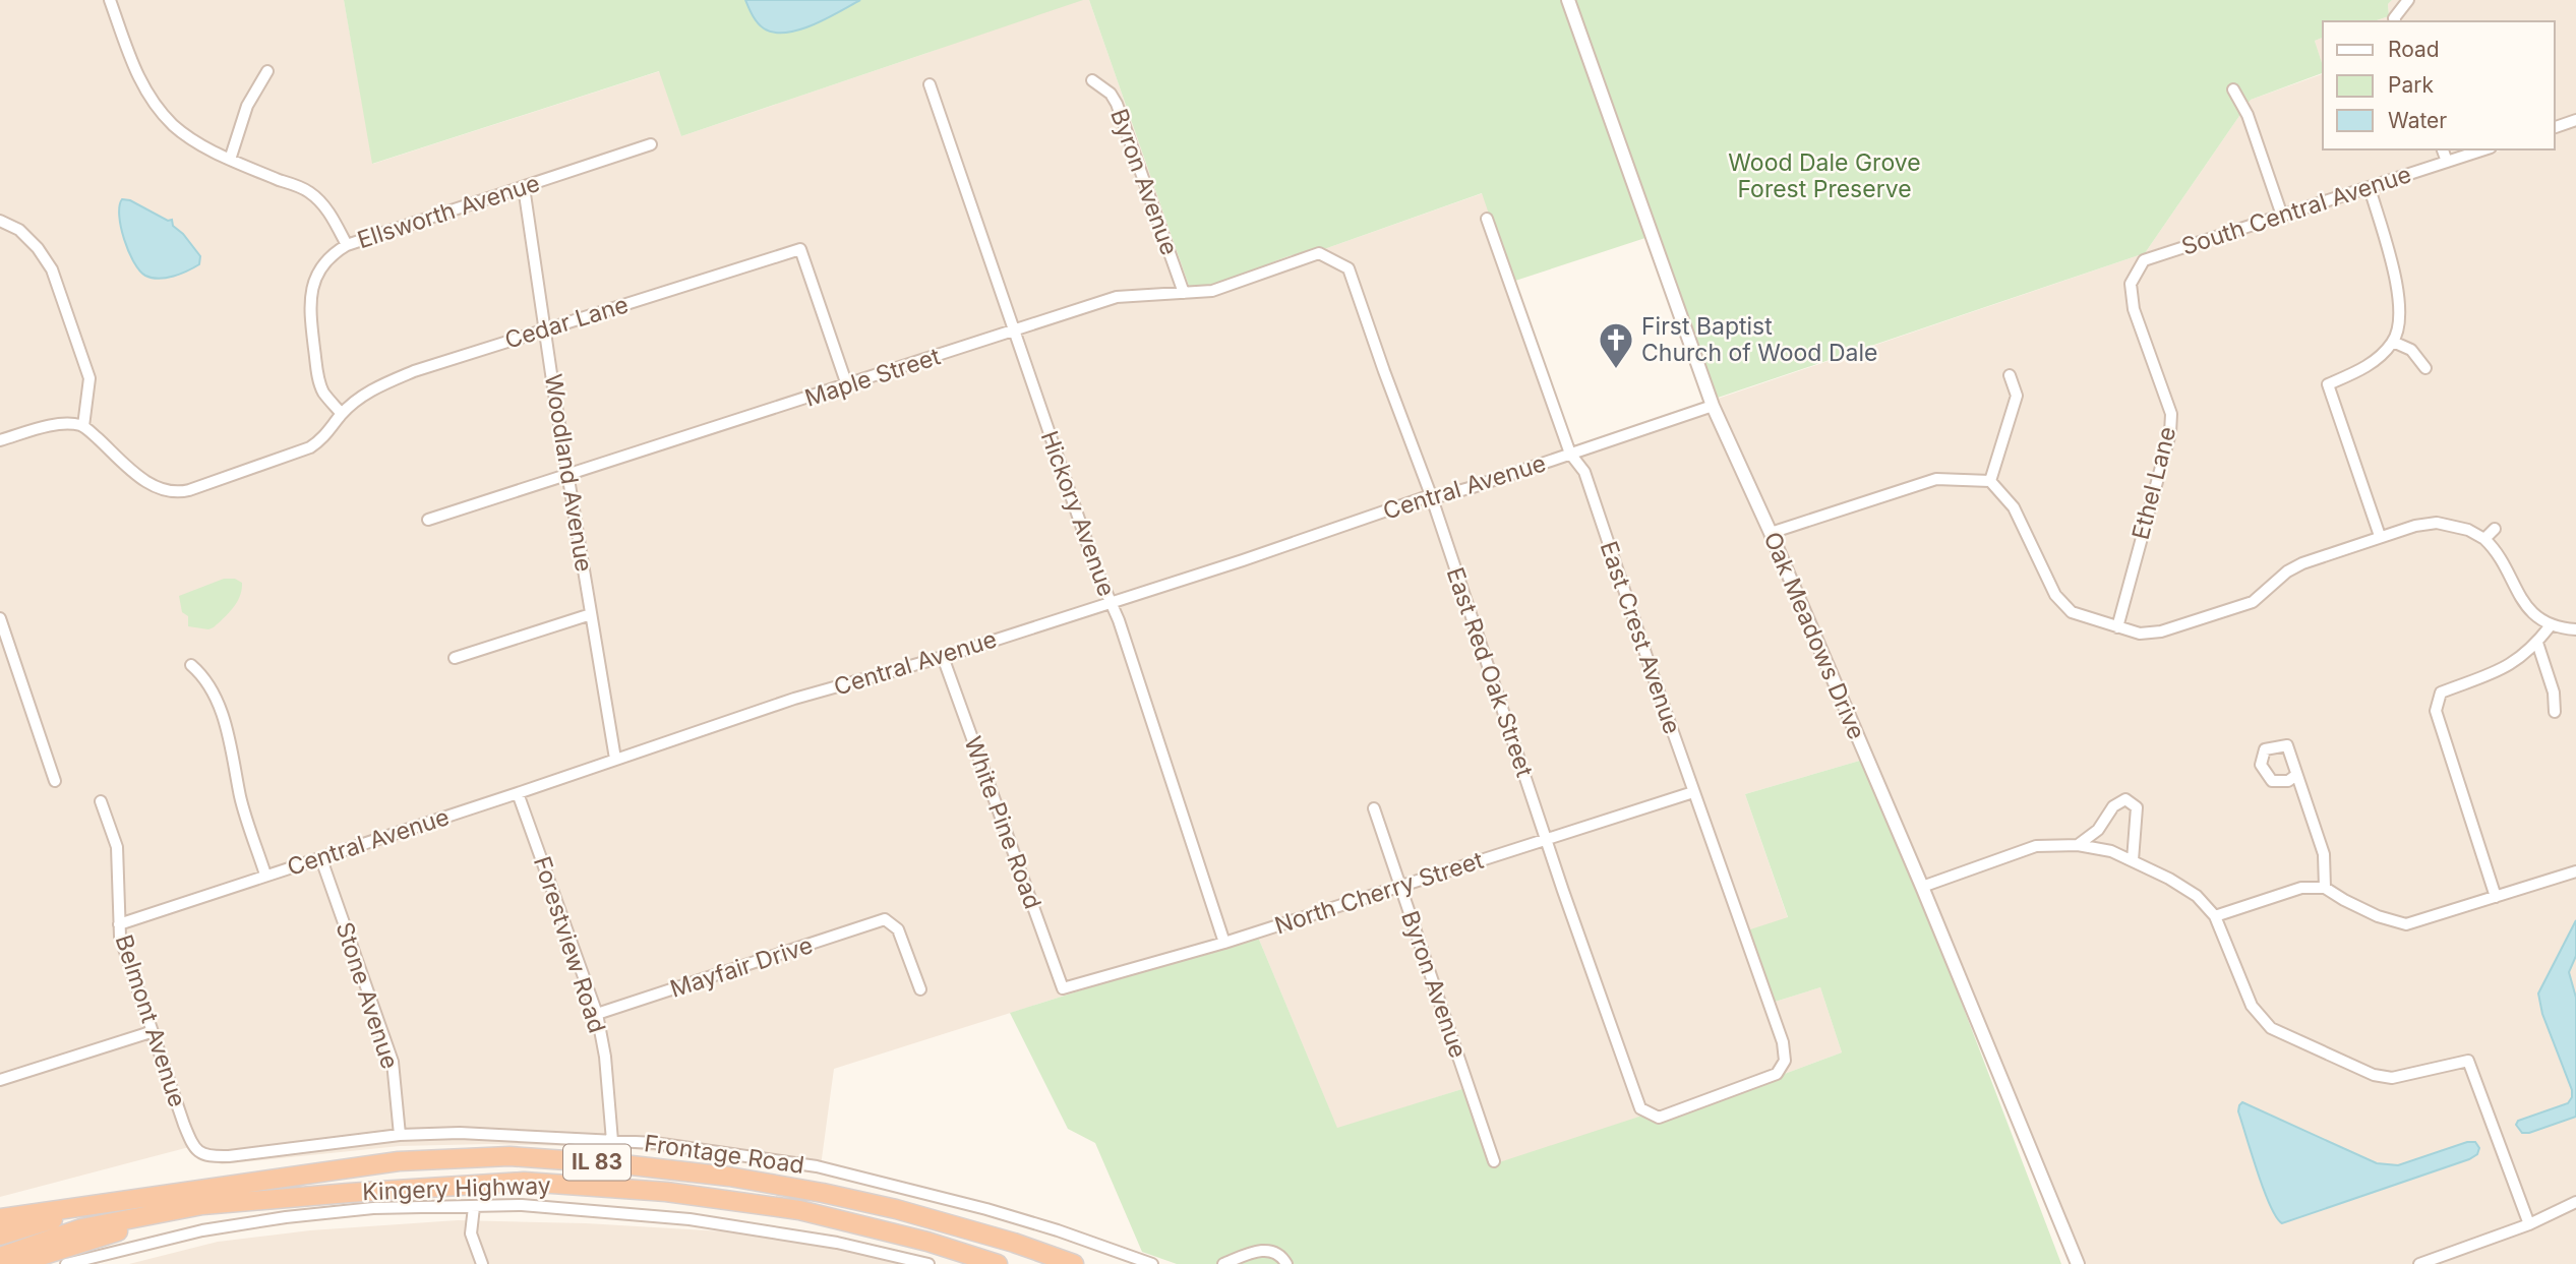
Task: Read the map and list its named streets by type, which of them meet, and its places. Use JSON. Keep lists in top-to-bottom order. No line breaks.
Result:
{"streets":{"highway":["IL 83","Kingery Highway"],"street":["Byron Avenue","South Central Avenue","Ellsworth Avenue","Cedar Lane","Maple Street","Woodland Avenue","Ethel Lane","Central Avenue","Hickory Avenue","Oak Meadows Drive","East Crest Avenue","East Red Oak Street","White Pine Road","North Cherry Street","Forestview Road","Mayfair Drive","Stone Avenue","Belmont Avenue","Frontage Road"]},"crossings":[["Byron Avenue","Maple Street"],["Byron Avenue","North Cherry Street"],["South Central Avenue","Ethel Lane"],["Ellsworth Avenue","Cedar Lane"],["Ellsworth Avenue","Woodland Avenue"],["Cedar Lane","Maple Street"],["Cedar Lane","Woodland Avenue"],["Maple Street","Woodland Avenue"],["Maple Street","Hickory Avenue"],["Maple Street","East Red Oak Street"],["Woodland Avenue","Central Avenue"],["Central Avenue","Hickory Avenue"],["Central Avenue","Oak Meadows Drive"],["Central Avenue","East Crest Avenue"],["Central Avenue","East Red Oak Street"],["Central Avenue","White Pine Road"],["Central Avenue","Forestview Road"],["Central Avenue","Stone Avenue"],["Central Avenue","Belmont Avenue"],["Hickory Avenue","North Cherry Street"],["East Crest Avenue","East Red Oak Street"],["East Crest Avenue","North Cherry Street"],["East Red Oak Street","North Cherry Street"],["White Pine Road","North Cherry Street"],["Forestview Road","Mayfair Drive"],["Forestview Road","Frontage Road"],["Stone Avenue","Frontage Road"],["Belmont Avenue","Frontage Road"],["IL 83","Kingery Highway"]],"parks":["Wood Dale Grove Forest Preserve"],"places":{"church":["First Baptist Church of Wood Dale"]},"legend":["Road","Park","Water"]}
